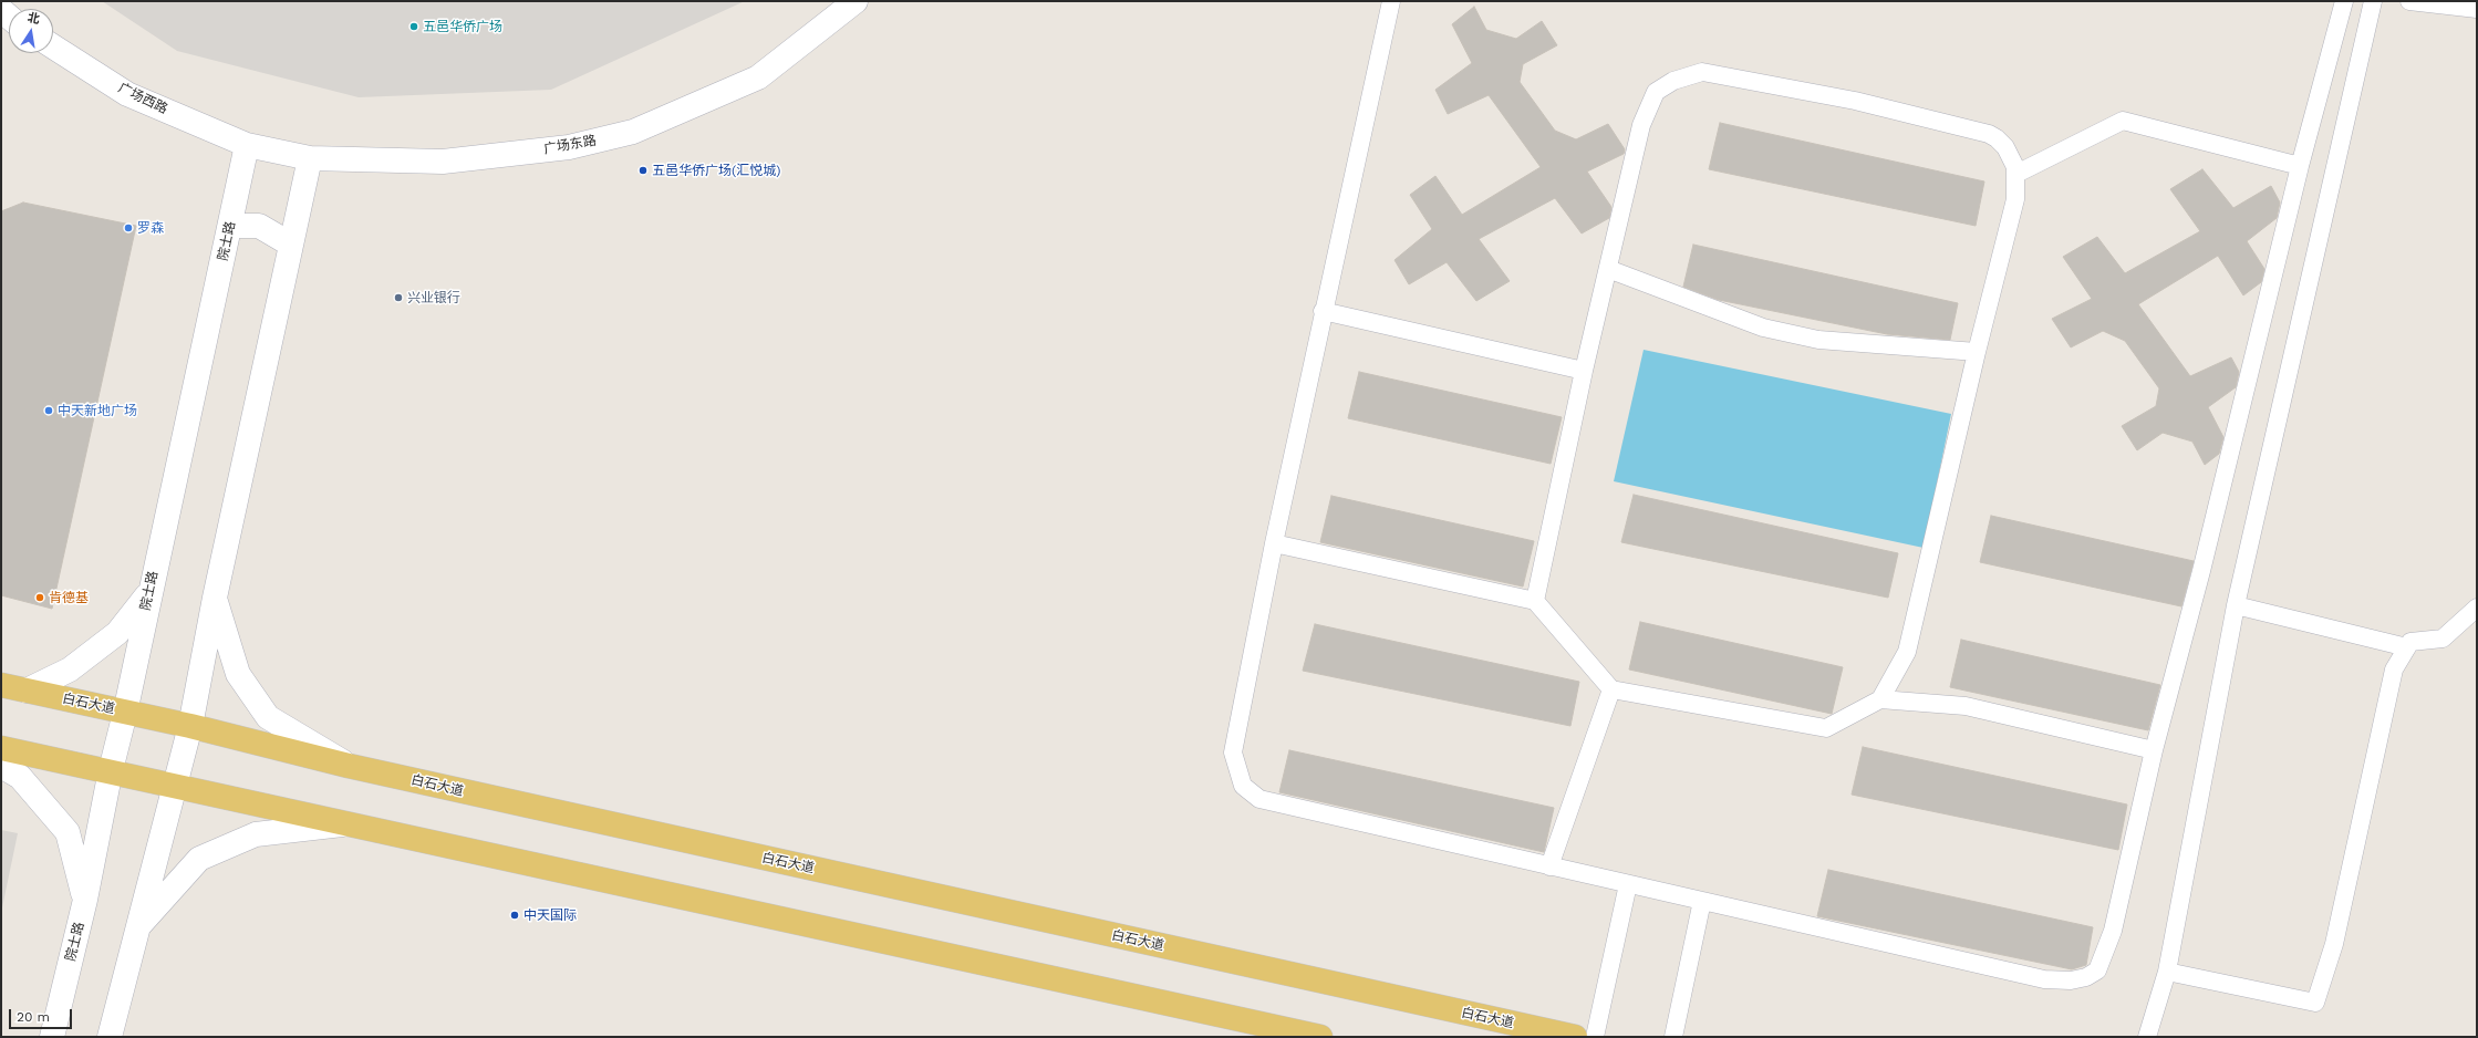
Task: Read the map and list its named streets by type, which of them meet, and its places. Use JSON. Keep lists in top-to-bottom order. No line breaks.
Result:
{"streets":{"main road":["广场西路","广场东路","院士路","白石大道"]},"crossings":[["广场西路","广场东路"],["广场西路","院士路"],["广场东路","院士路"],["院士路","白石大道"]],"places":["五邑华侨广场","五邑华侨广场(汇悦城)","罗森","兴业银行","中天新地广场","肯德基","中天国际"],"scale_bar":"20 m","north":"top"}
